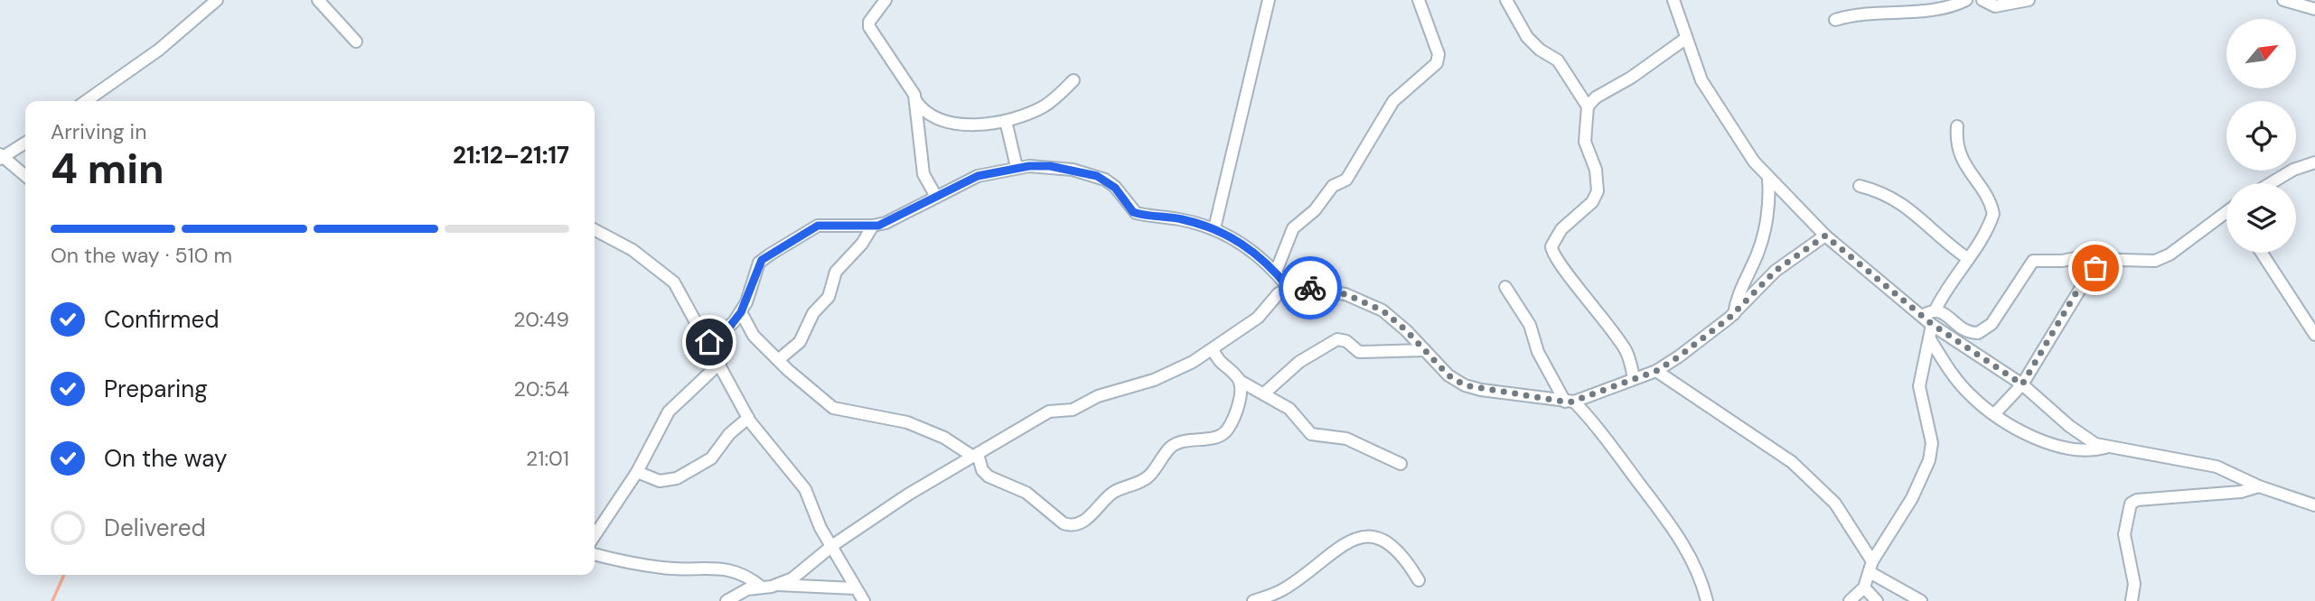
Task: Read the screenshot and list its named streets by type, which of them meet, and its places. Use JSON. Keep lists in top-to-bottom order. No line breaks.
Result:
{"north":"top right","page":{"heading":["4 min","Arriving in","21:12–21:17"],"bar":"On the way · 510 m","list":[["Confirmed","20:49"],["Preparing","20:54"],["On the way","21:01"],"Delivered"]}}
